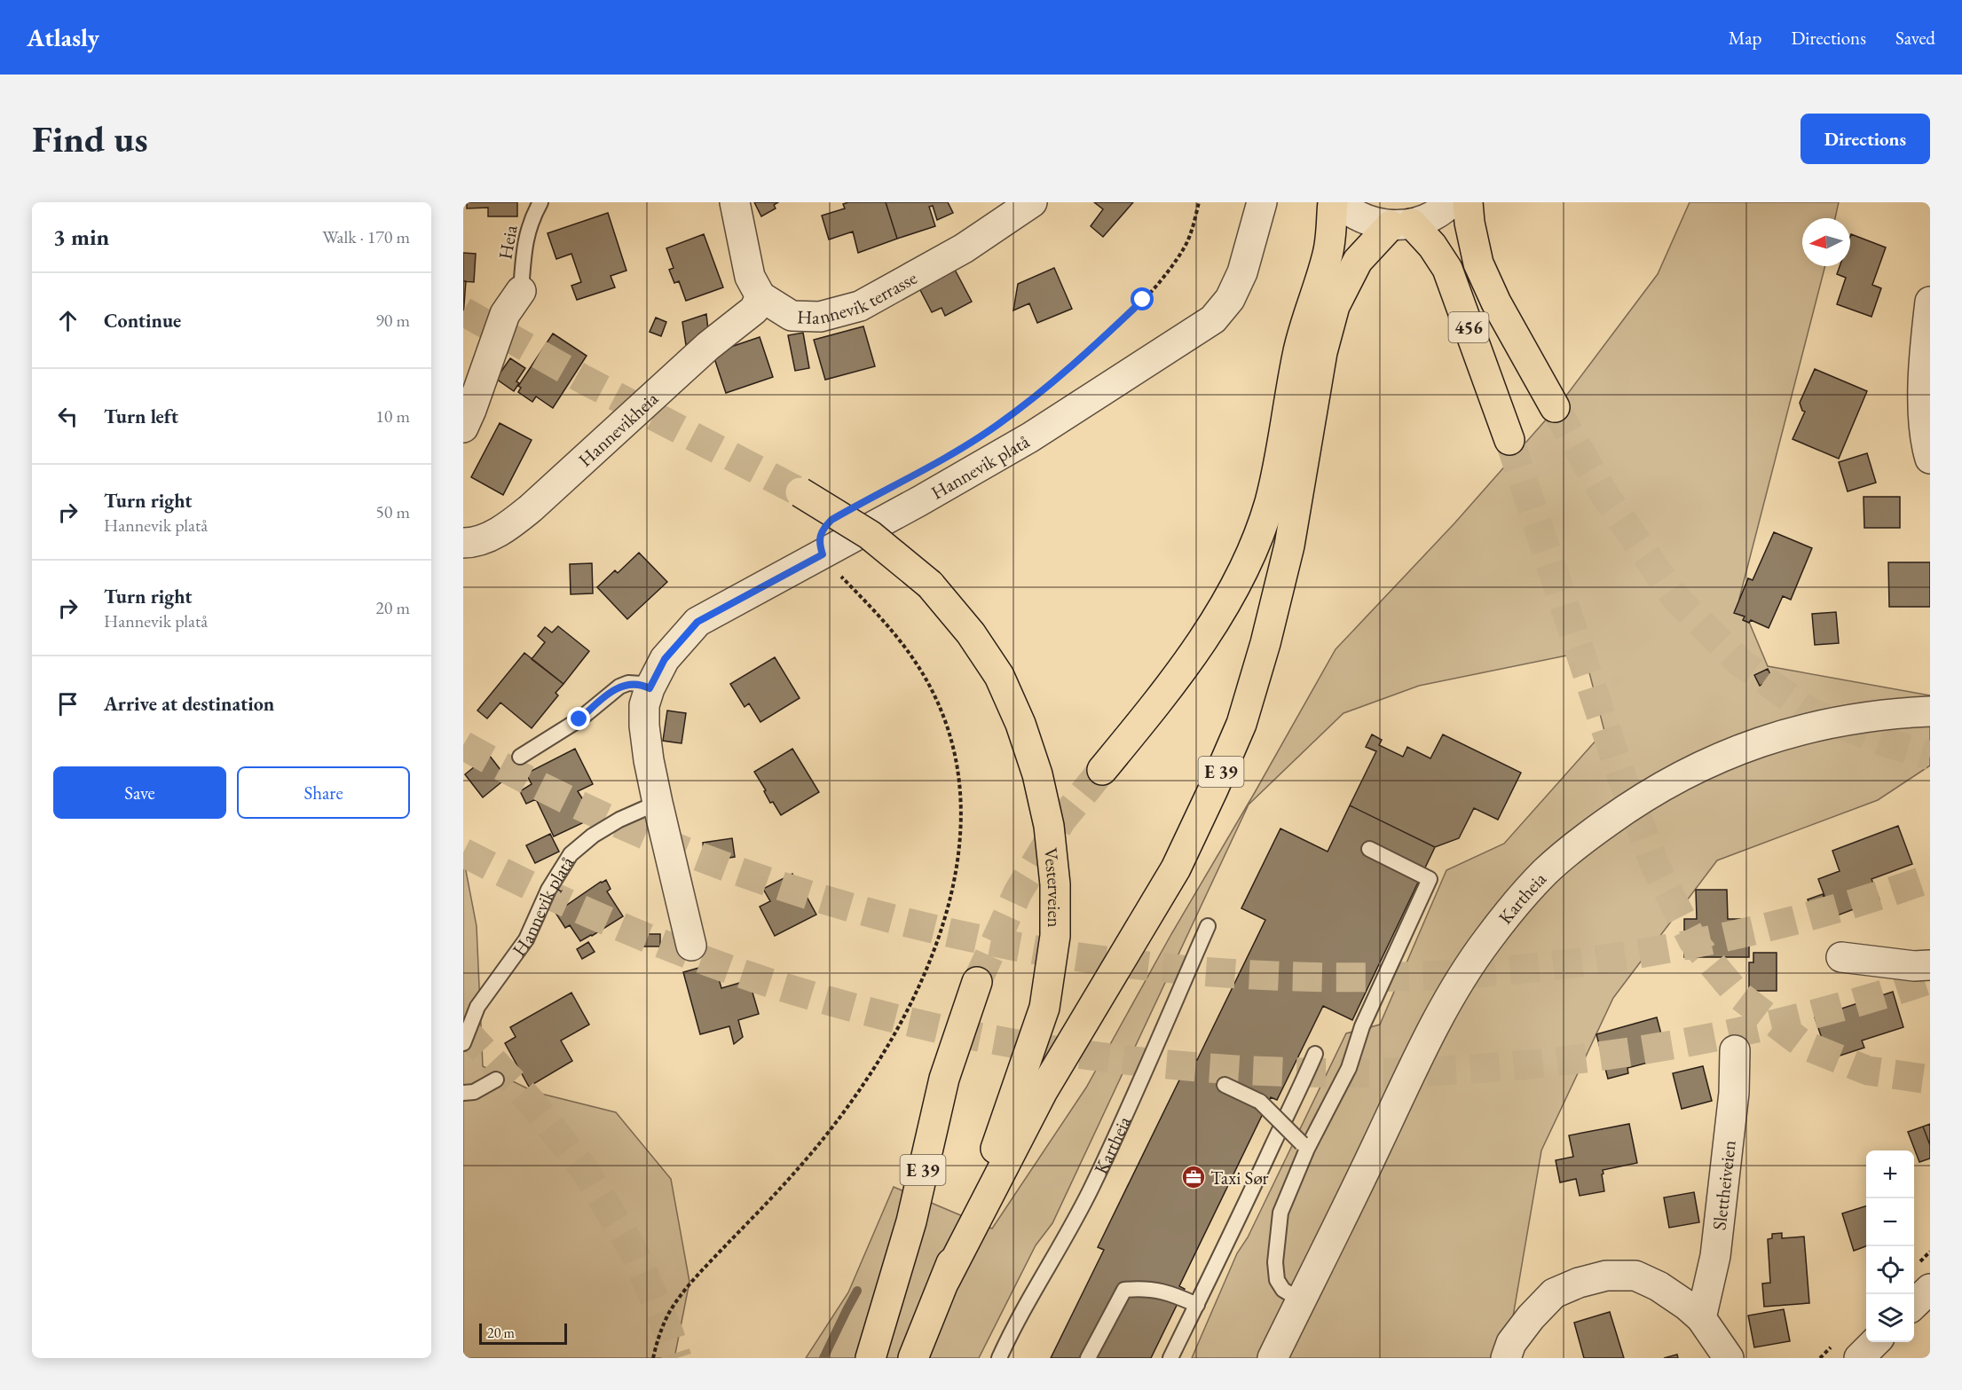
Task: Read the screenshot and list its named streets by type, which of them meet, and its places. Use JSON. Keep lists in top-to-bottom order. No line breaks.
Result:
{"streets":{"main road":["456","E 39","Vesterveien"],"street":["Hannevik terrasse","Hannevikheia","Hannevik platå","Kartheia","Slettheiveien"],"lane":["Heia"]},"crossings":[["Hannevik terrasse","Hannevikheia"],["456","E 39"],["E 39","Vesterveien"]],"places":{"office":["Taxi Sør"]},"scale_bar":"20 m","north":"left","page":{"header":"Atlasly","nav":["Map","Directions","Saved"],"buttons":["Directions",["Save","Share"]],"title":"Find us","heading":["3 min","Walk · 170 m"],"list":[["Continue","90 m"],["Turn left","10 m"],["Turn right","Hannevik platå","50 m"],["Turn right","Hannevik platå","20 m"],"Arrive at destination"],"map_buttons":["+","−"],"scale":"20 m"}}
